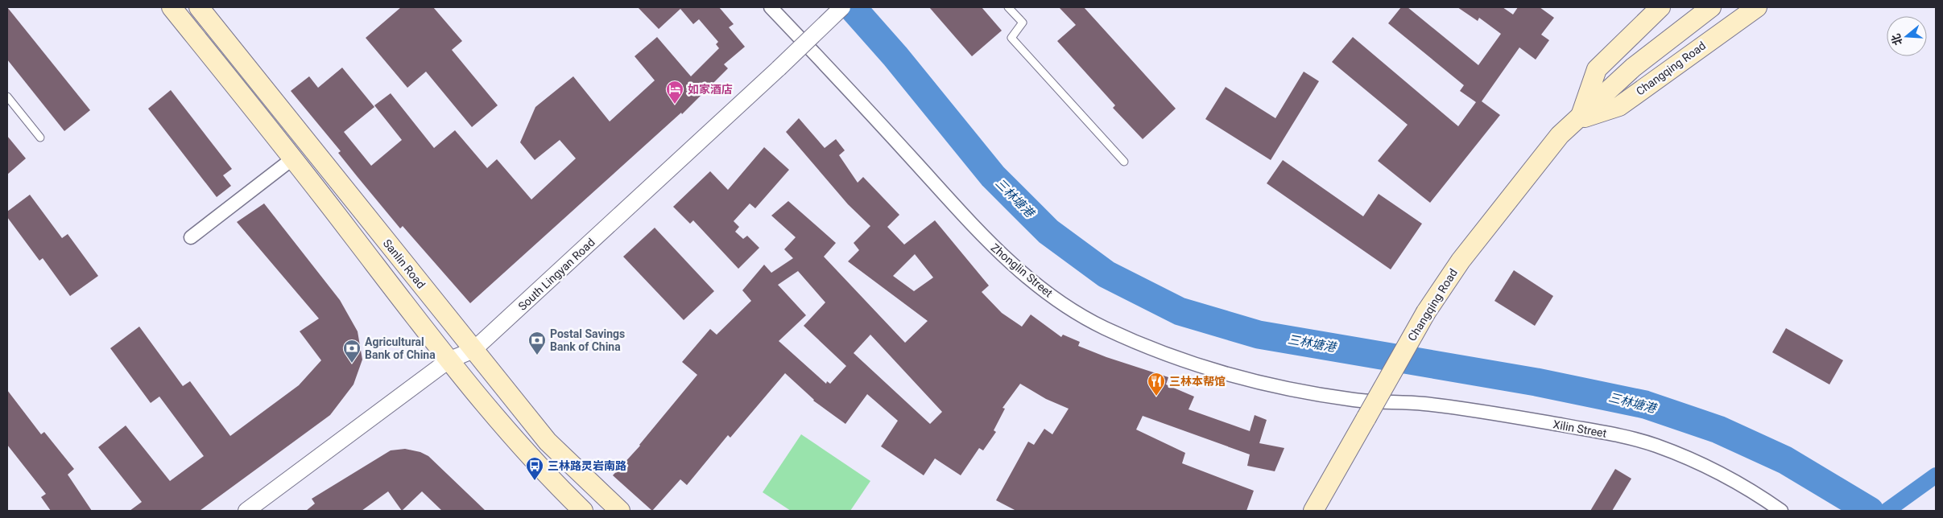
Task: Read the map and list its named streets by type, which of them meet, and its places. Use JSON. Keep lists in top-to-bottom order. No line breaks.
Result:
{"streets":{"main road":["Changqing Road","Sanlin Road"],"street":["Zhonglin Street","South Lingyan Road","Xilin Street"]},"crossings":[["Changqing Road","Zhonglin Street"],["Changqing Road","Xilin Street"],["Sanlin Road","South Lingyan Road"],["Zhonglin Street","Xilin Street"]],"water":["三林塘港"],"places":{"hotel":["如家酒店"],"bank":["Postal Savings Bank of China","Agricultural Bank of China"],"restaurant":["三林本帮馆"],"bus stop":["三林路灵岩南路"]},"north":"left"}
